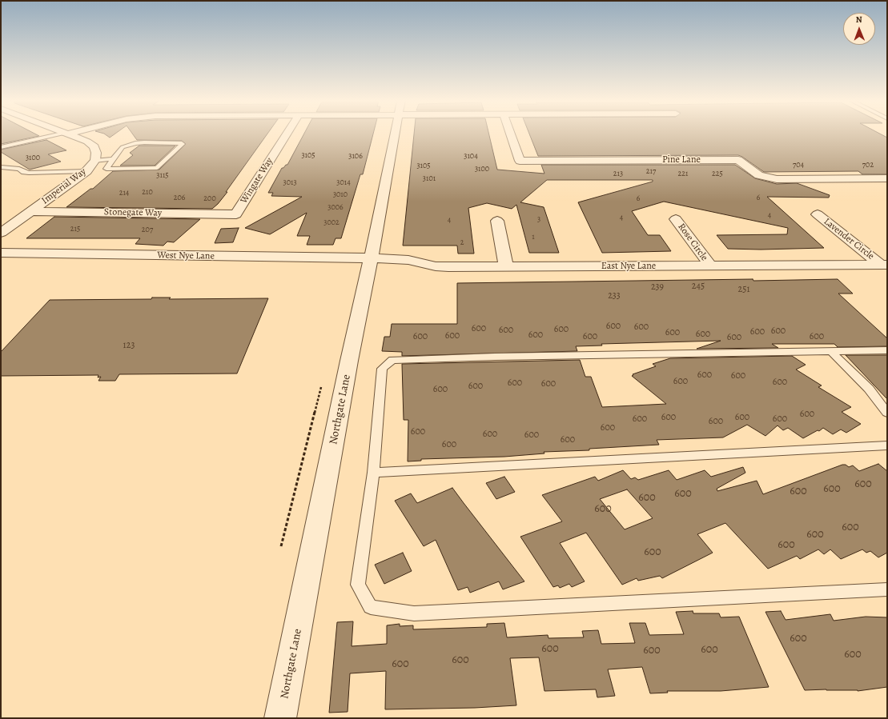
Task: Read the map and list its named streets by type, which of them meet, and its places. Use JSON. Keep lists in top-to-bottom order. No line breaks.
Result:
{"streets":{"street":["Pine Lane","Wingate Way","Imperial Way","Stonegate Way","Lavender Circle","Rose Circle","West Nye Lane","East Nye Lane","Northgate Lane"]},"crossings":[["Wingate Way","Stonegate Way"],["Imperial Way","Stonegate Way"],["Lavender Circle","East Nye Lane"],["Rose Circle","East Nye Lane"],["West Nye Lane","East Nye Lane"],["West Nye Lane","Northgate Lane"],["East Nye Lane","Northgate Lane"]],"house_numbers":["3105","3106","3104","3100","704","702","3105","3100","217","213","221","225","3115","3101","3013","3014","210","214","3010","206","6","200","6","3006","4","4","3","4","3002","215","207","1","2","245","239","251","233","600","600","600","600","600","600","600","600","600","600","600","600","600","600","600","123","600","600","600","600","600","600","600","600","600","600","600","600","600","600","600","600","600","600","600","600","600","600","600","600","600","600","600","600","600","600","600","600","600","600","600","600","600"],"north":"top"}
